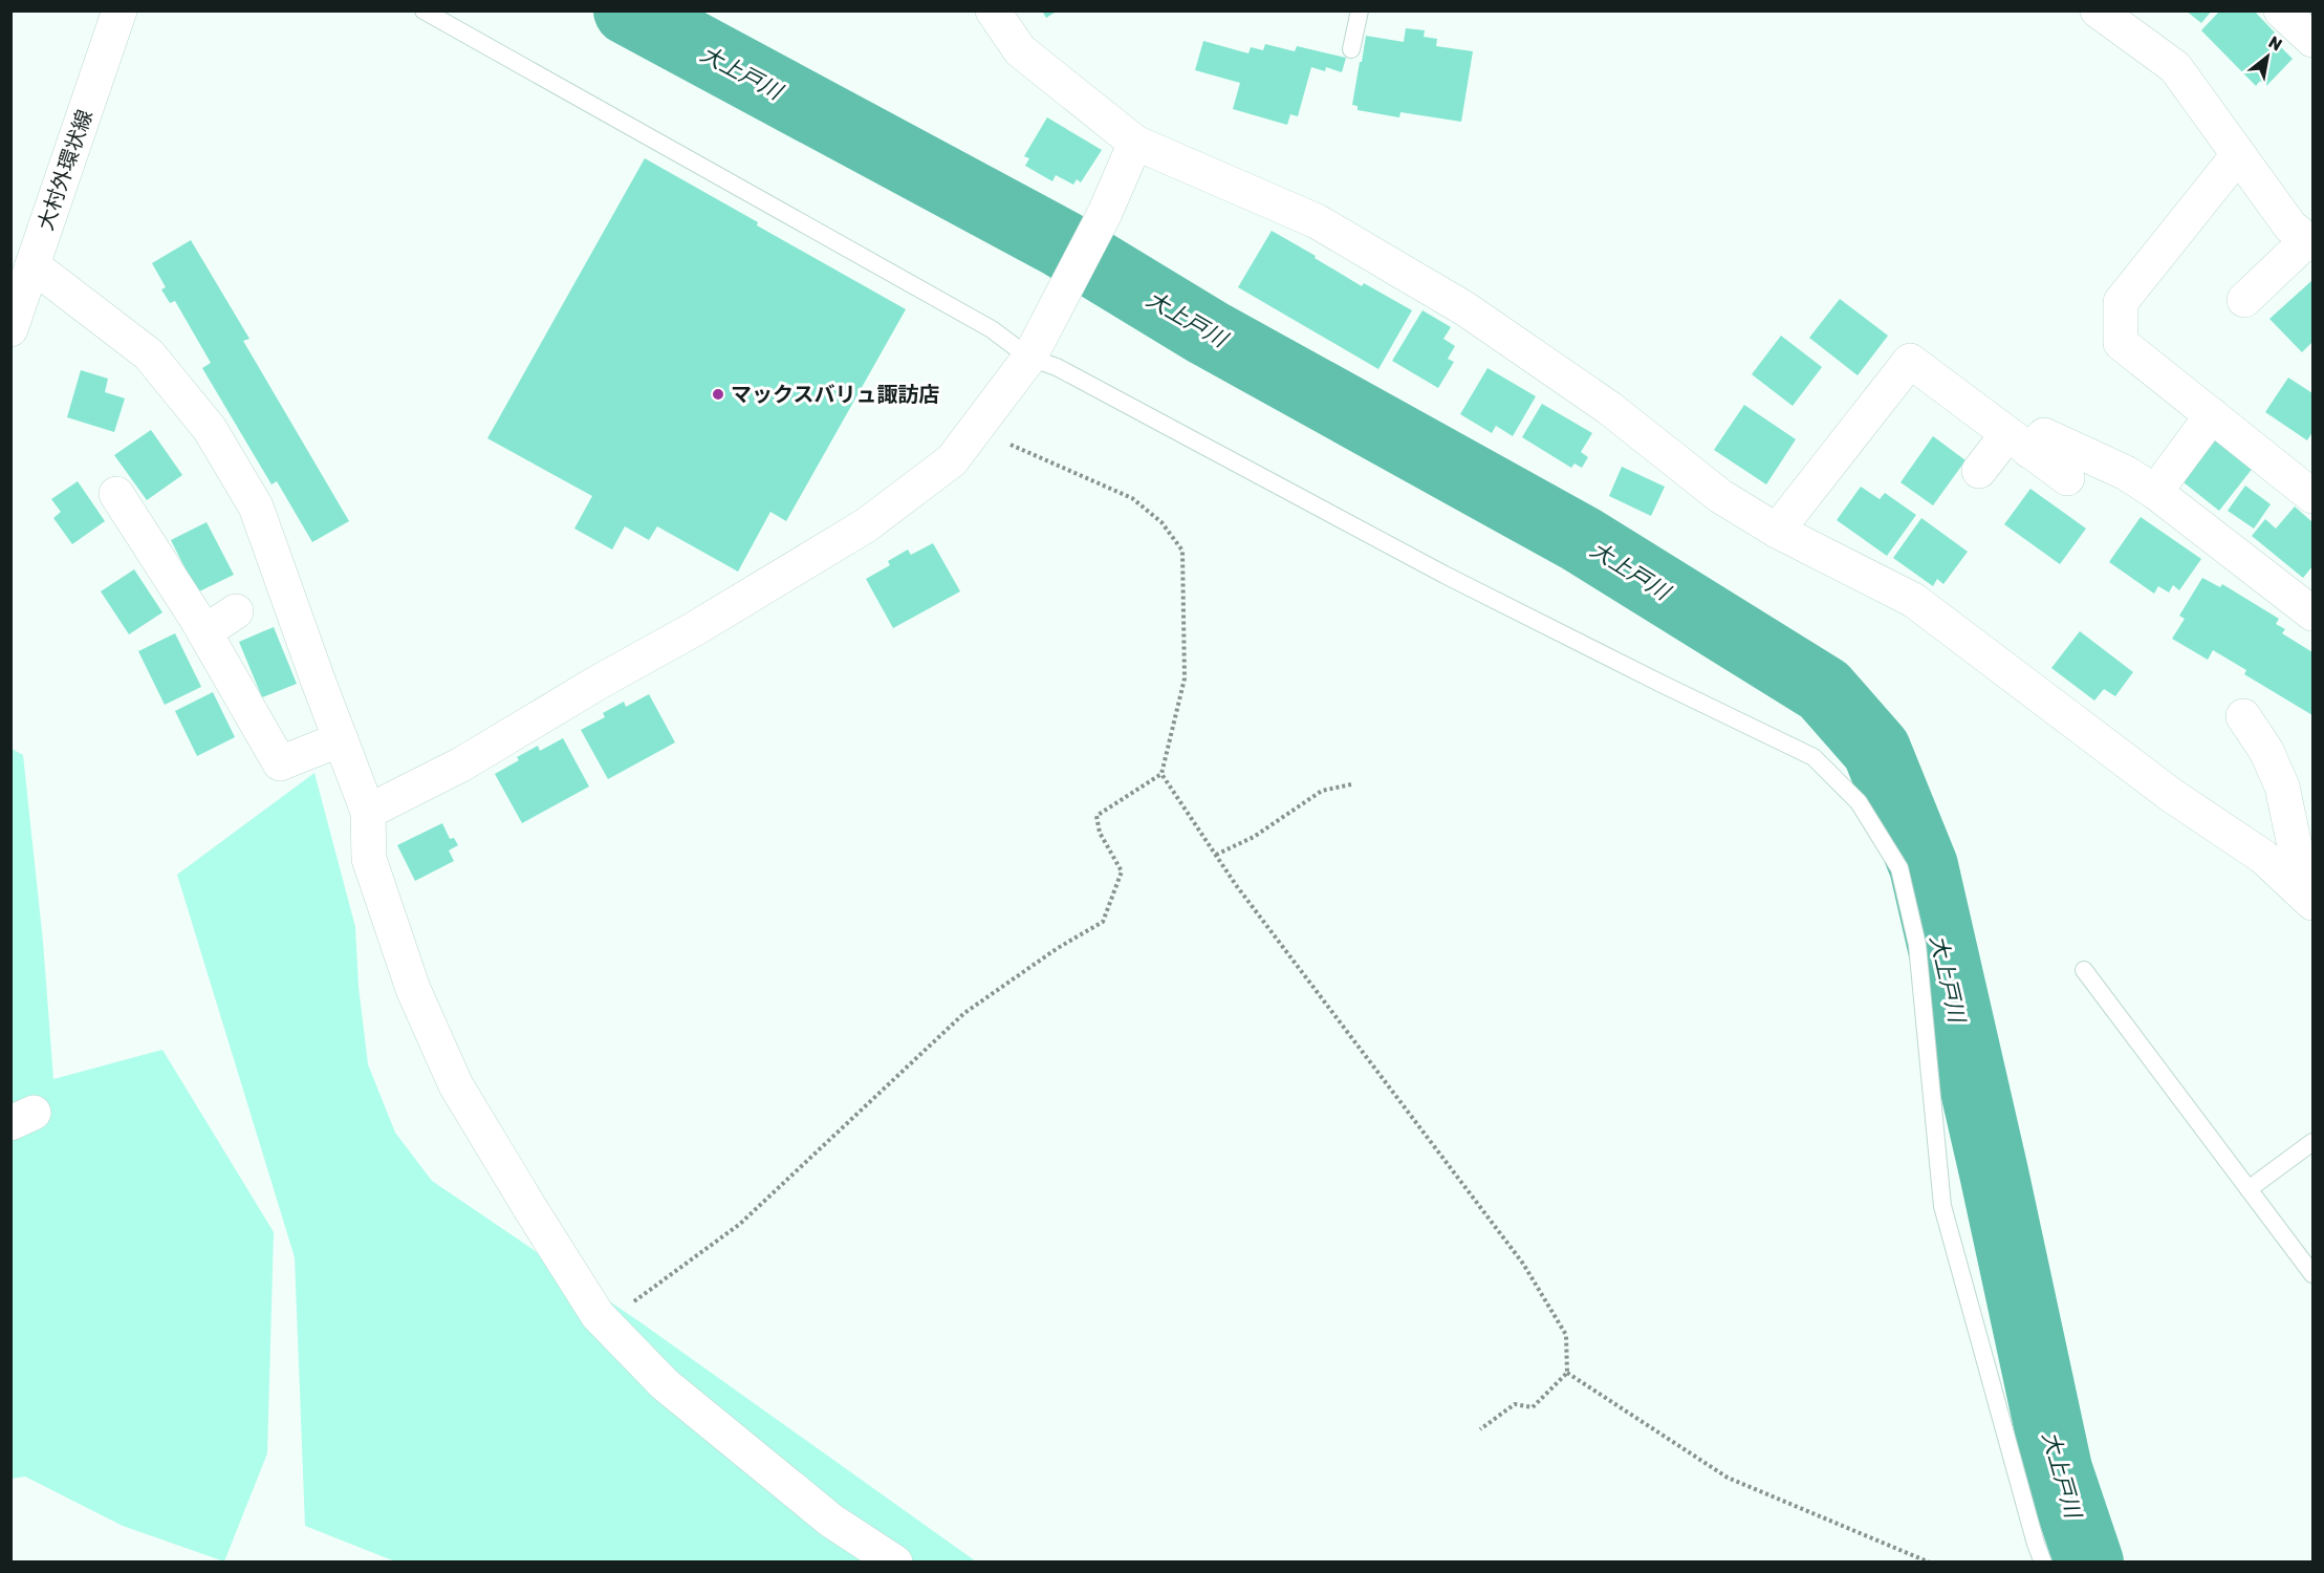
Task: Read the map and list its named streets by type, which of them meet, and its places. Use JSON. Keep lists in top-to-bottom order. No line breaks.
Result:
{"streets":{"street":["大村外環状線"]},"water":["大上戸川"],"places":["マックスバリュ諏訪店"],"north":"top right"}
